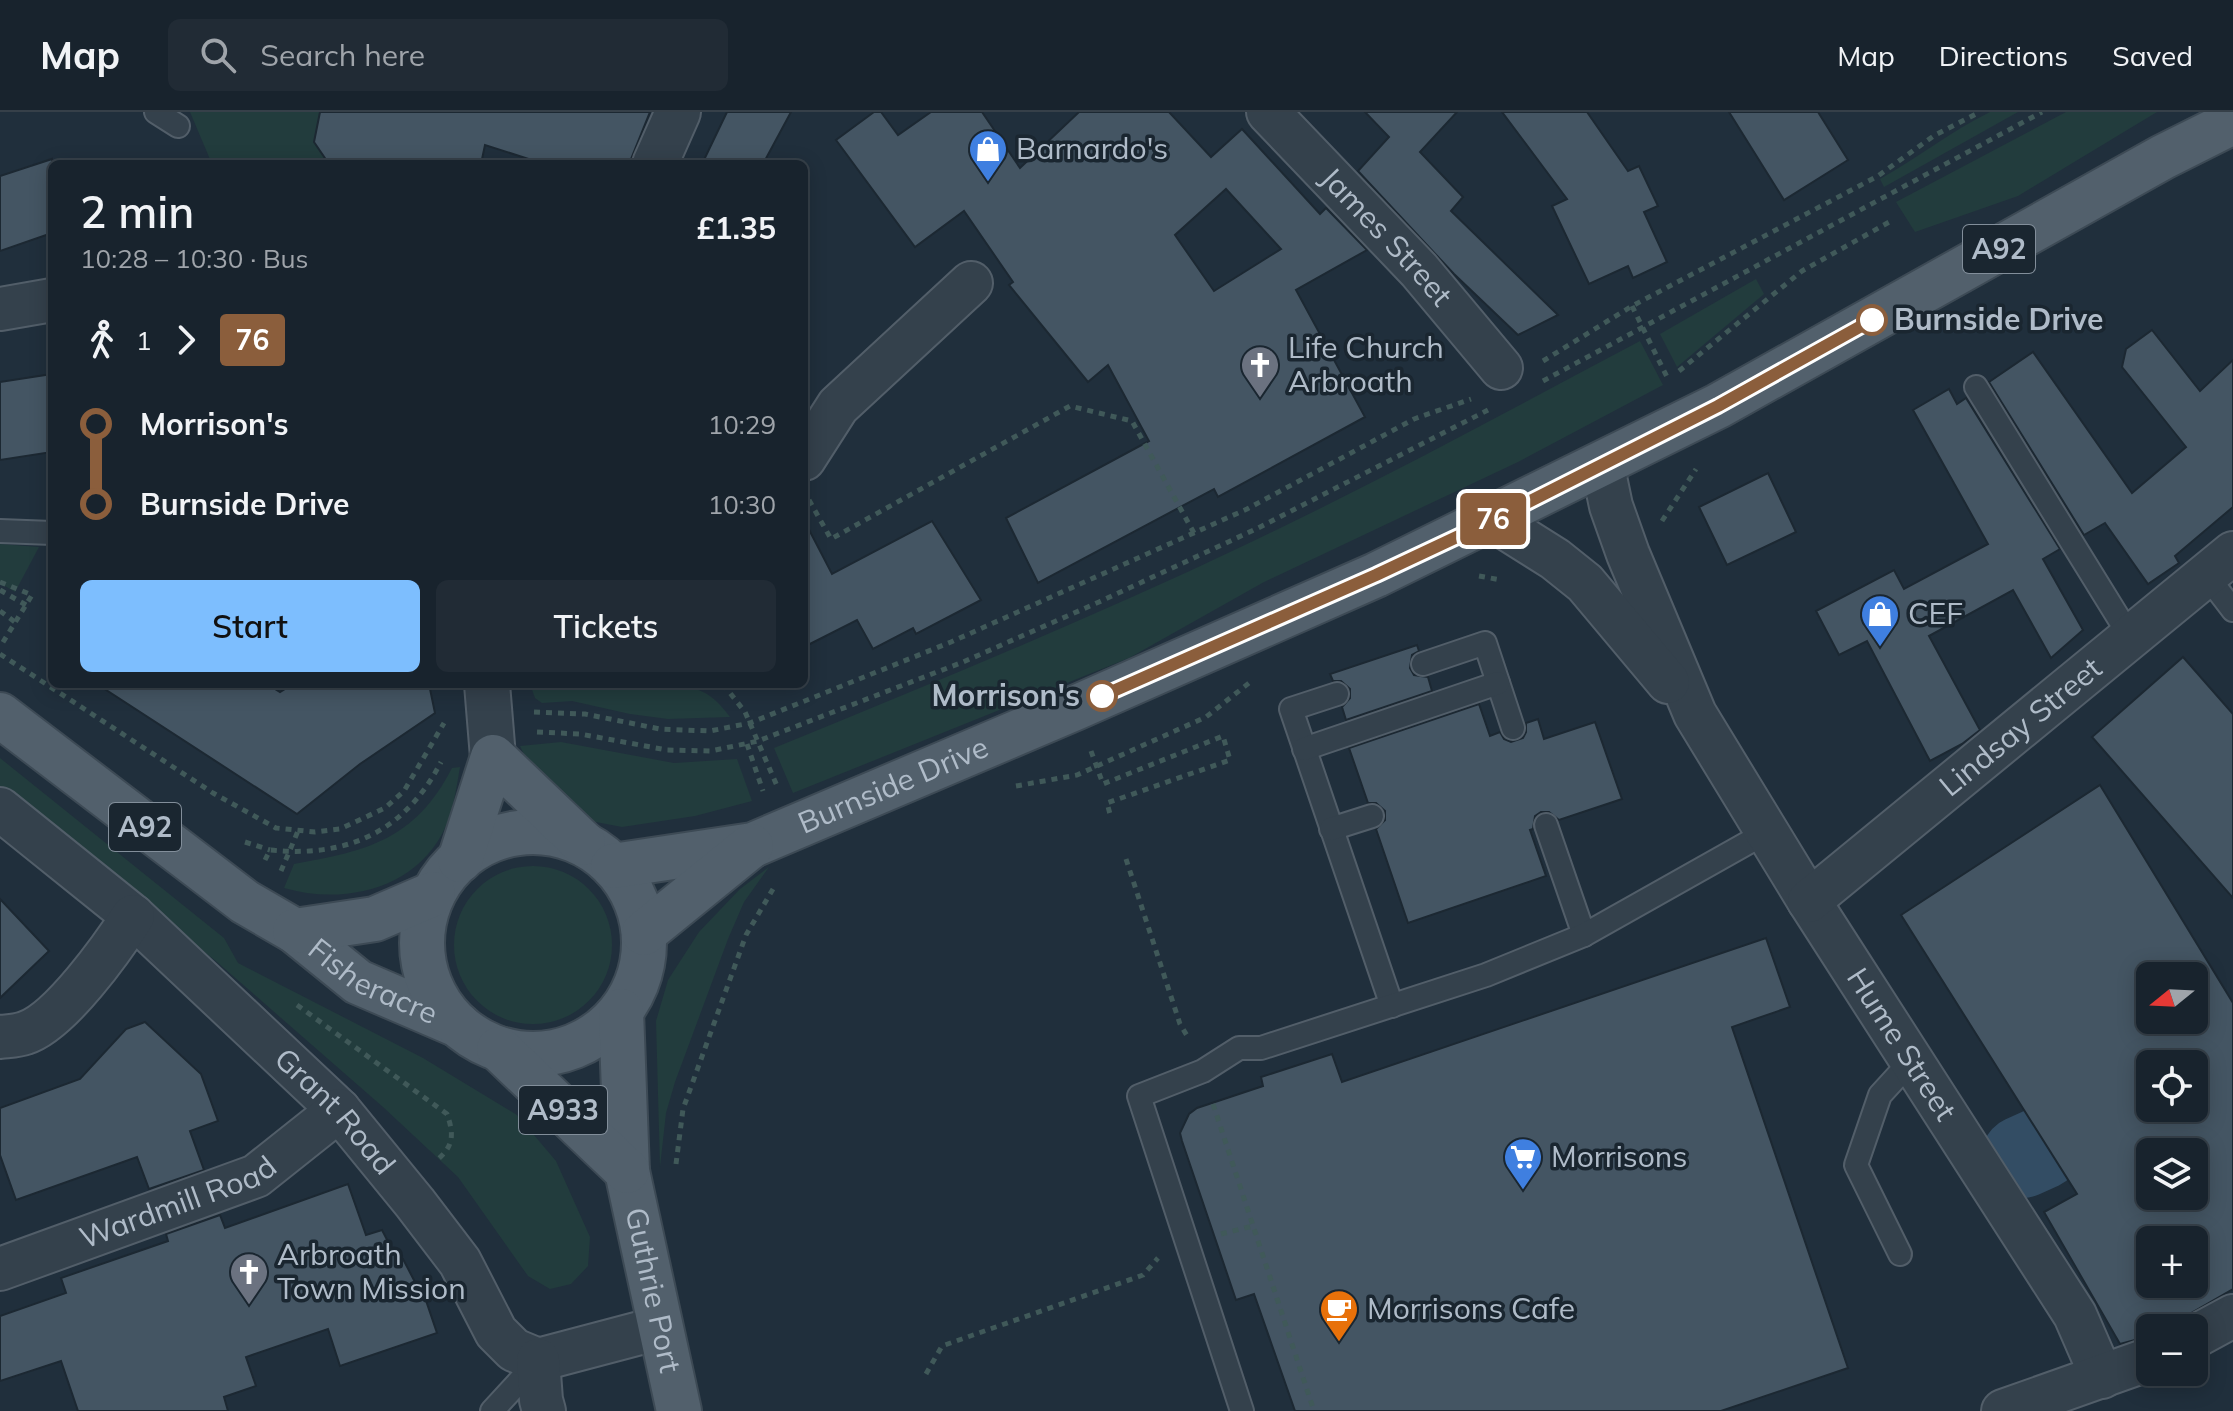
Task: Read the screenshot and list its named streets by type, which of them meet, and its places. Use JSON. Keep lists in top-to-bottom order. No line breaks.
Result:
{"streets":{"main road":["A92","Burnside Drive","Fisheracre","A933","Guthrie Port"],"street":["James Street","Lindsay Street","Hume Street","Grant Road","Wardmill Road"]},"crossings":[["A92","Burnside Drive"],["A92","Fisheracre"],["A92","Guthrie Port"],["Lindsay Street","Hume Street"],["Burnside Drive","Fisheracre"],["Burnside Drive","Hume Street"],["Burnside Drive","Guthrie Port"],["Fisheracre","Guthrie Port"],["Grant Road","Wardmill Road"]],"places":{"shop":["Barnardo's","CEF"],"other":["Burnside Drive","Morrison's"],"church":["Life Church Arbroath","Arbroath Town Mission"],"supermarket":["Morrisons"],"cafe":["Morrisons Cafe"]},"lines":["bus line 76"],"north":"left","page":{"header":"Map","search":"Search here","nav":["Map","Directions","Saved"],"on_map":"76","heading":["2 min","10:28 – 10:30 · Bus","£1.35"],"legs":["1","76"],"list":[{"name":"Morrison's","value":"10:29"},{"name":"Burnside Drive","value":"10:30"}],"buttons":["Start","Tickets"],"map_buttons":["+","−"]}}
